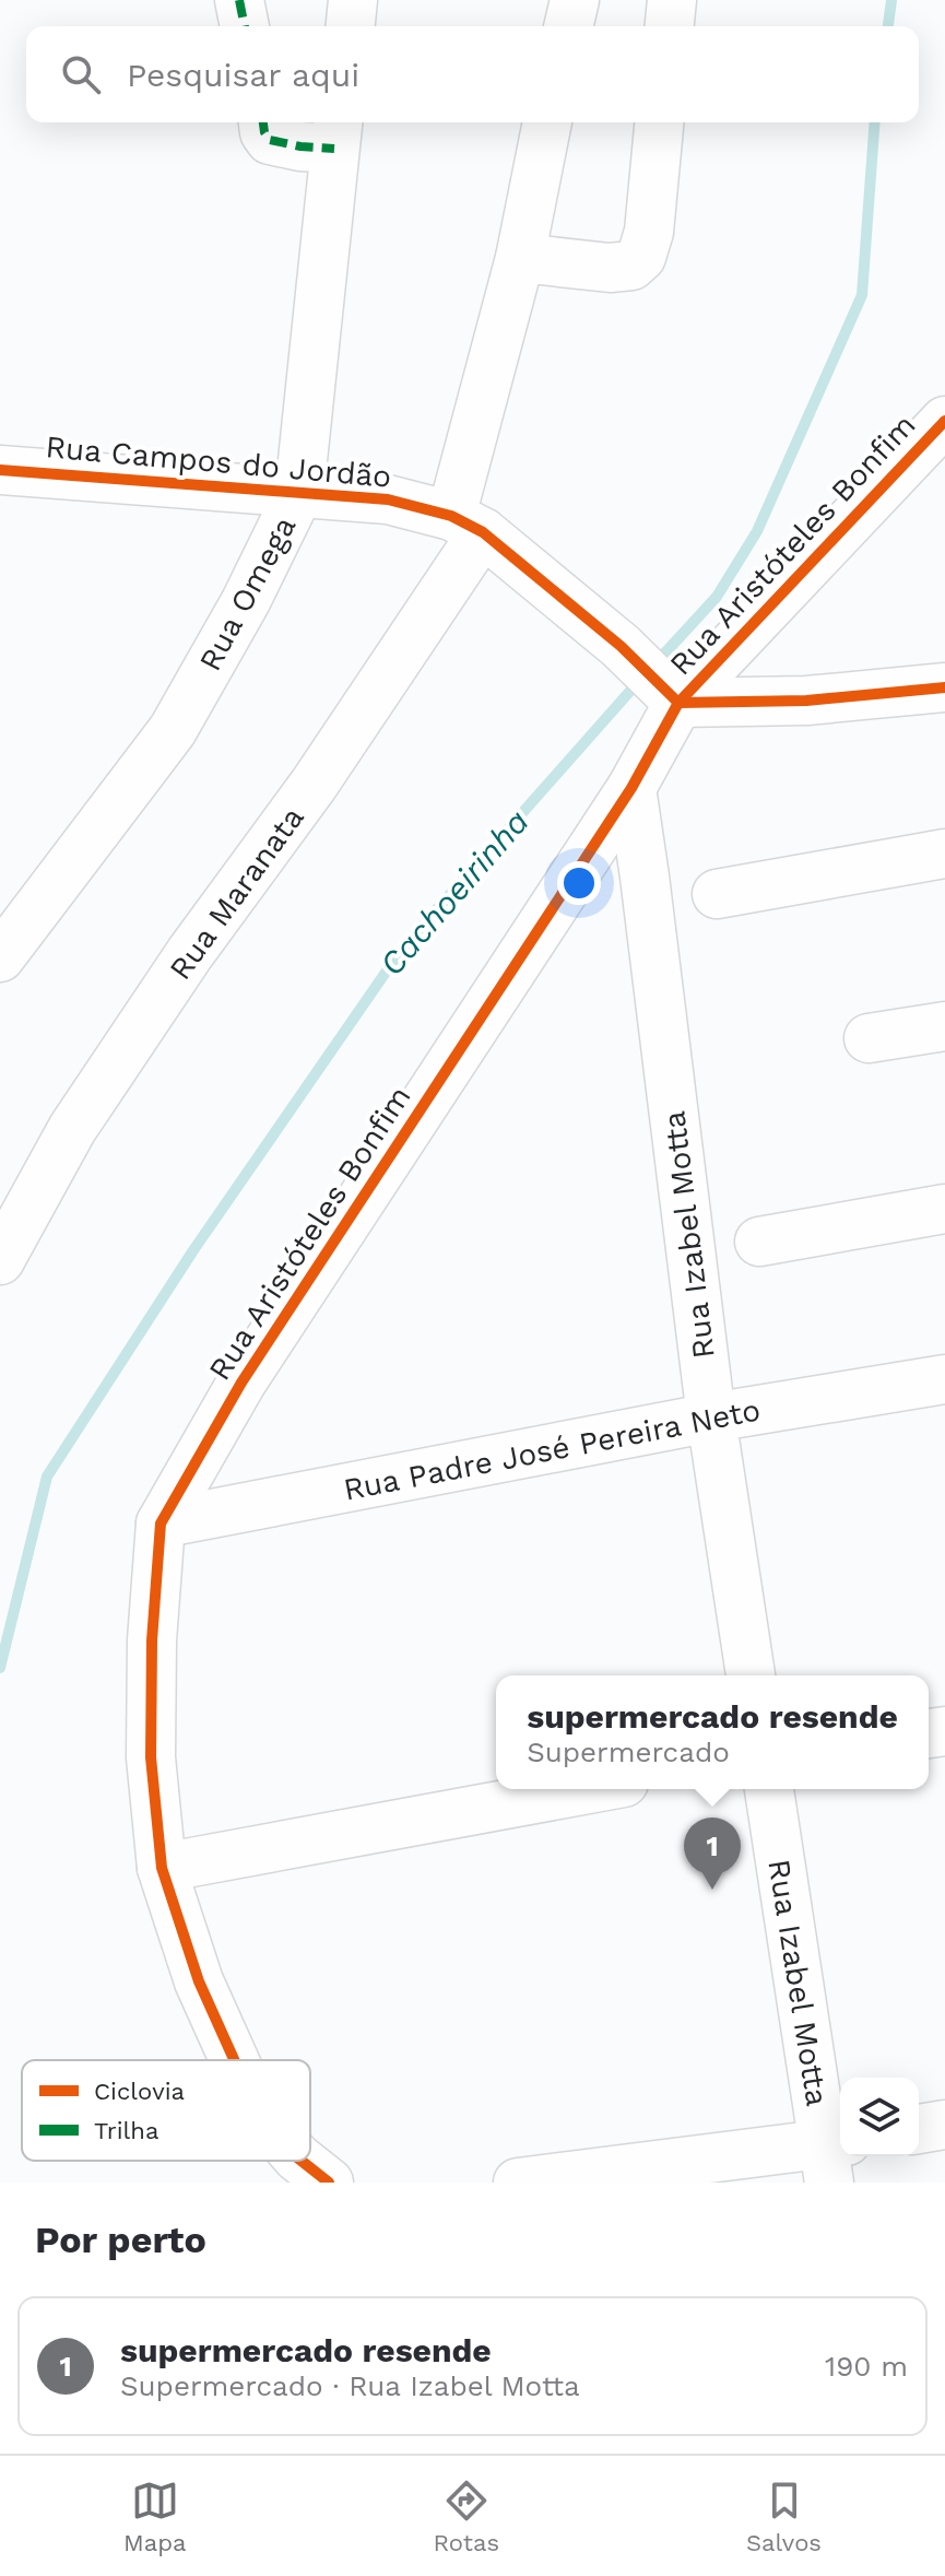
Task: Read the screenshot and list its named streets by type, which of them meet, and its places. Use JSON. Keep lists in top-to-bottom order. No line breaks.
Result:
{"streets":{"street":["Rua Campos do Jordão","Rua Aristóteles Bonfim","Rua Omega","Rua Maranata","Rua Izabel Motta","Rua Padre José Pereira Neto"]},"crossings":[["Rua Campos do Jordão","Rua Aristóteles Bonfim"],["Rua Campos do Jordão","Rua Omega"],["Rua Campos do Jordão","Rua Maranata"],["Rua Aristóteles Bonfim","Rua Izabel Motta"],["Rua Aristóteles Bonfim","Rua Padre José Pereira Neto"],["Rua Izabel Motta","Rua Padre José Pereira Neto"]],"water":["Cachoeirinha"],"legend":["Ciclovia","Trilha"],"page":{"search":"Pesquisar aqui","popup":["supermercado resende","Supermercado"],"pins":"1","heading":"Por perto","list":[{"mark":"1","name":"supermercado resende","note":"Supermercado · Rua Izabel Motta","value":"190 m"}],"nav":["Mapa","Rotas","Salvos"]}}
